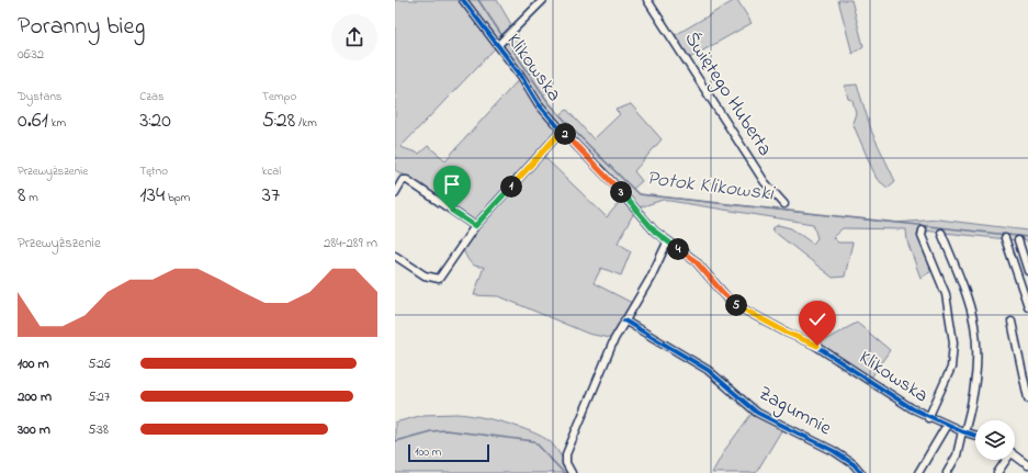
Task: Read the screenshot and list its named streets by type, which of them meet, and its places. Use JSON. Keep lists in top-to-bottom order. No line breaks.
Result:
{"streets":{"street":["Klikowska","Świętego Huberta","Zagumnie"]},"water":["Potok Klikowski"],"scale_bar":"100 m","page":{"heading":["Poranny bieg","06:32"],"stats":[["Dystans","0.61 km"],["Czas","3:20"],["Tempo","5:28 /km"],["Przewyższenie","8 m"],["Tętno","134 bpm"],["kcal","37"]],"pins":["2","1","3","4","5"],"chart":["Przewyższenie","284–289 m"],"list":[{"name":"100 m","note":"5:26"},{"name":"200 m","note":"5:27"},{"name":"300 m","note":"5:38"}],"scale":"100 m"}}
